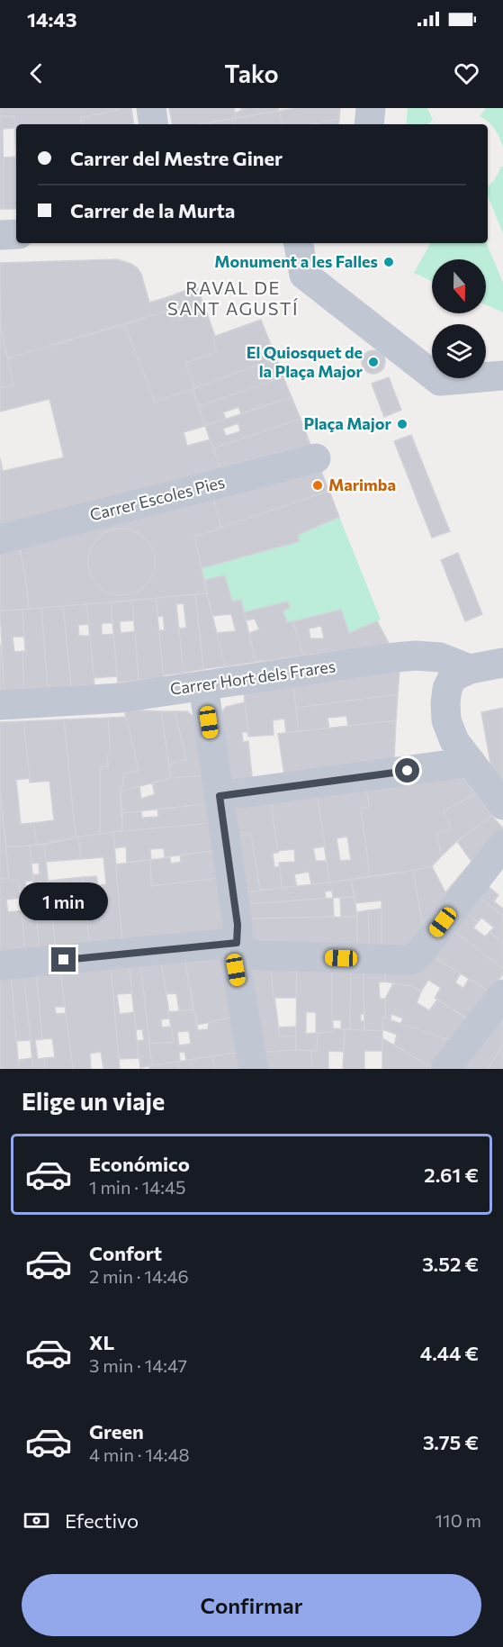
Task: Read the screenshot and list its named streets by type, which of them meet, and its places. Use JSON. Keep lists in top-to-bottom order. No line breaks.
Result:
{"streets":{"street":["Carrer Escoles Pies","Carrer Hort dels Frares"]},"districts":["RAVAL DE SANT AGUSTÍ"],"places":["Monument a les Falles","El Quiosquet de la Plaça Major","Plaça Major","Marimba"],"north":"bottom","page":{"status":"14:43","header":"Tako","banner":["Carrer del Mestre Giner","Carrer de la Murta"],"bubble":"1 min","heading":"Elige un viaje","list":[{"name":"Económico","note":"1 min · 14:45","value":"2.61 €"},{"name":"Confort","note":"2 min · 14:46","value":"3.52 €"},{"name":"XL","note":"3 min · 14:47","value":"4.44 €"},{"name":"Green","note":"4 min · 14:48","value":"3.75 €"}],"pay":["Efectivo","110 m"],"buttons":"Confirmar"}}
